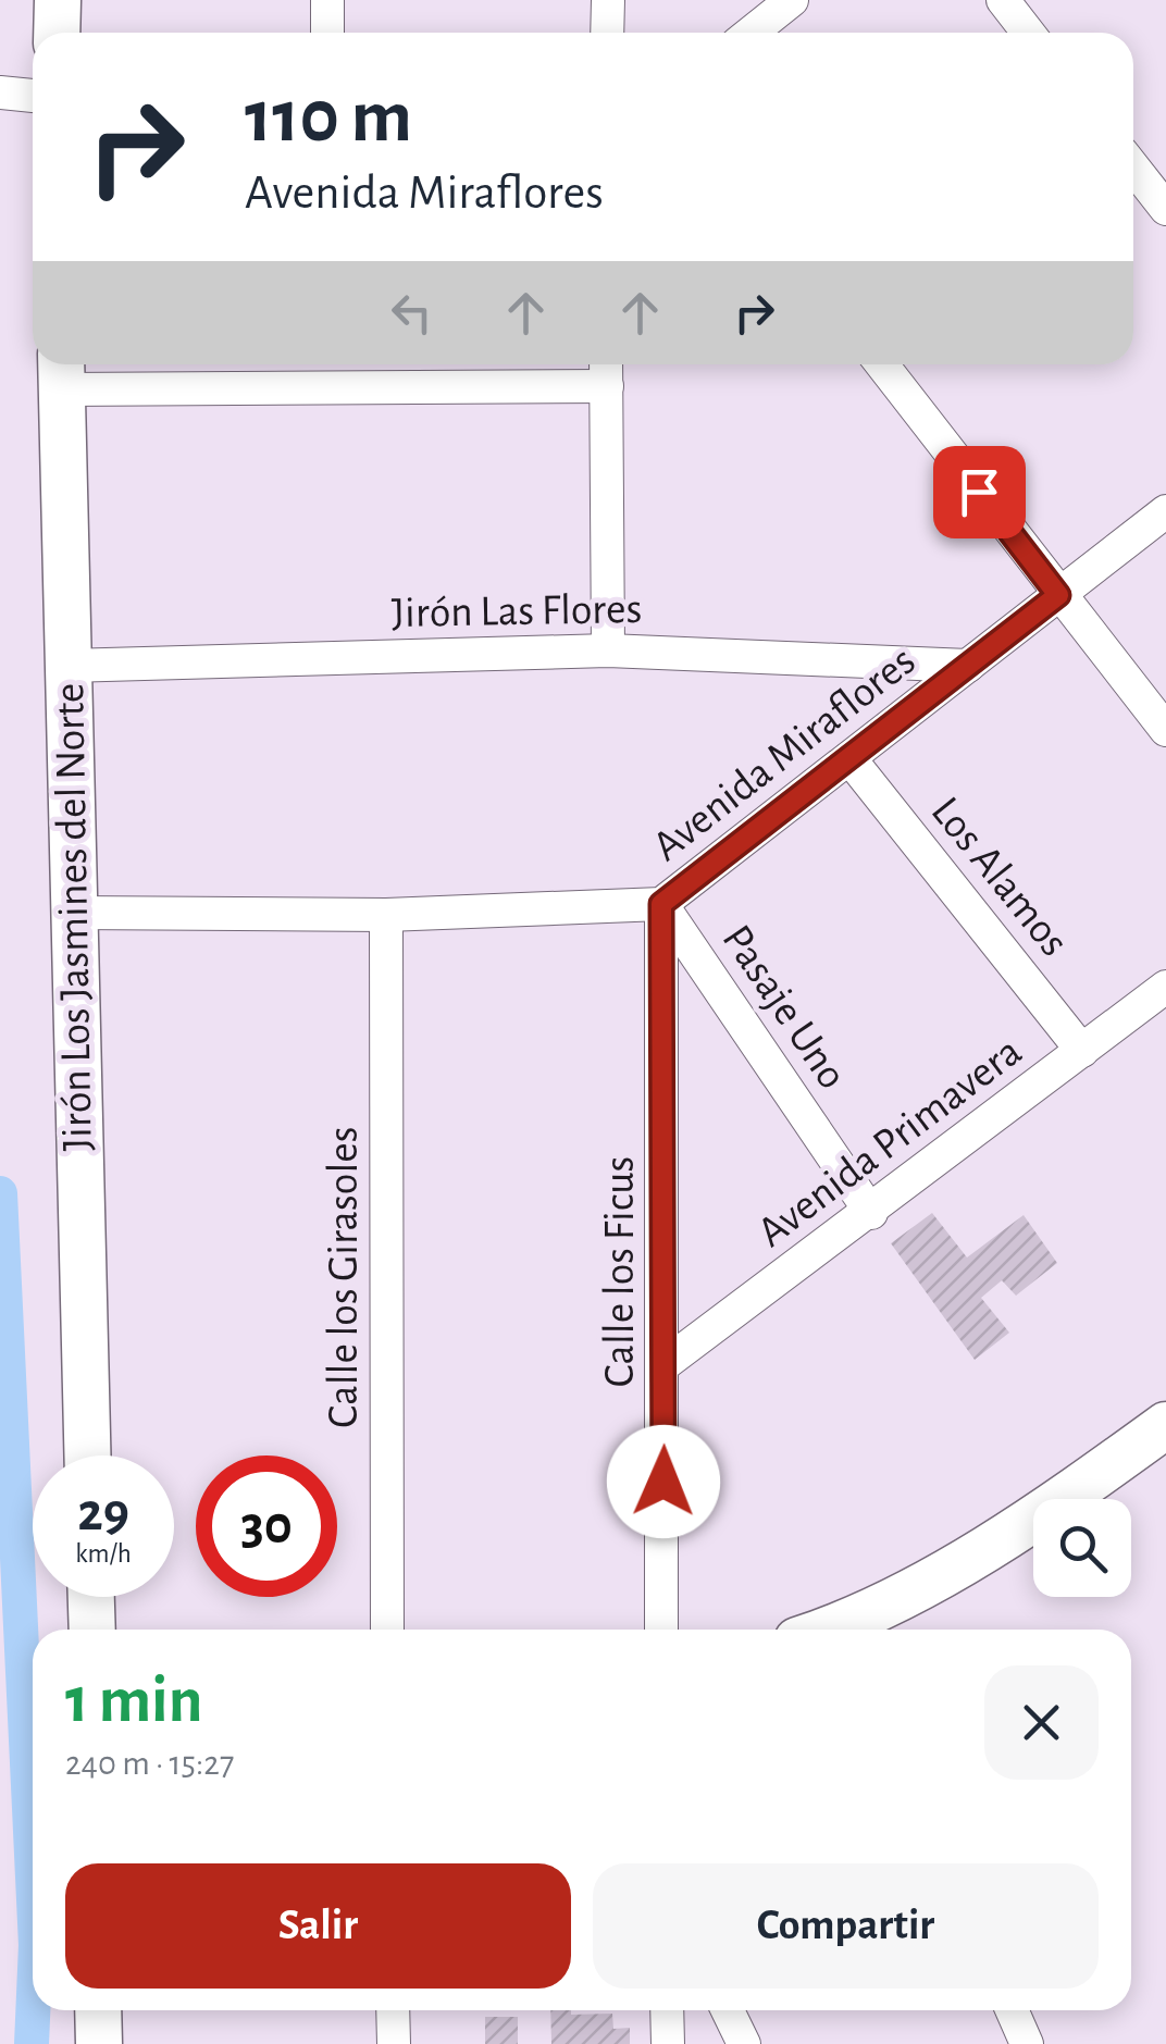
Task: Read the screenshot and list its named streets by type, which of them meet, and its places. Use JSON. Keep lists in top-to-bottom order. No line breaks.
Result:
{"streets":{"street":["Jirón Las Flores","Avenida Miraflores","Los Alamos","Jirón Los Jasmines del Norte","Pasaje Uno","Avenida Primavera","Calle los Ficus","Calle los Girasoles"]},"crossings":[["Jirón Las Flores","Avenida Miraflores"],["Jirón Las Flores","Jirón Los Jasmines del Norte"],["Avenida Miraflores","Los Alamos"],["Avenida Miraflores","Jirón Los Jasmines del Norte"],["Avenida Miraflores","Pasaje Uno"],["Avenida Miraflores","Calle los Ficus"],["Avenida Miraflores","Calle los Girasoles"],["Los Alamos","Avenida Primavera"],["Pasaje Uno","Avenida Primavera"],["Pasaje Uno","Calle los Ficus"],["Avenida Primavera","Calle los Ficus"]],"page":{"turn":["110 m","Avenida Miraflores"],"speed":"29 km/h","limit":"30","heading":["1 min","240 m · 15:27"],"buttons":["Salir","Compartir"]}}
